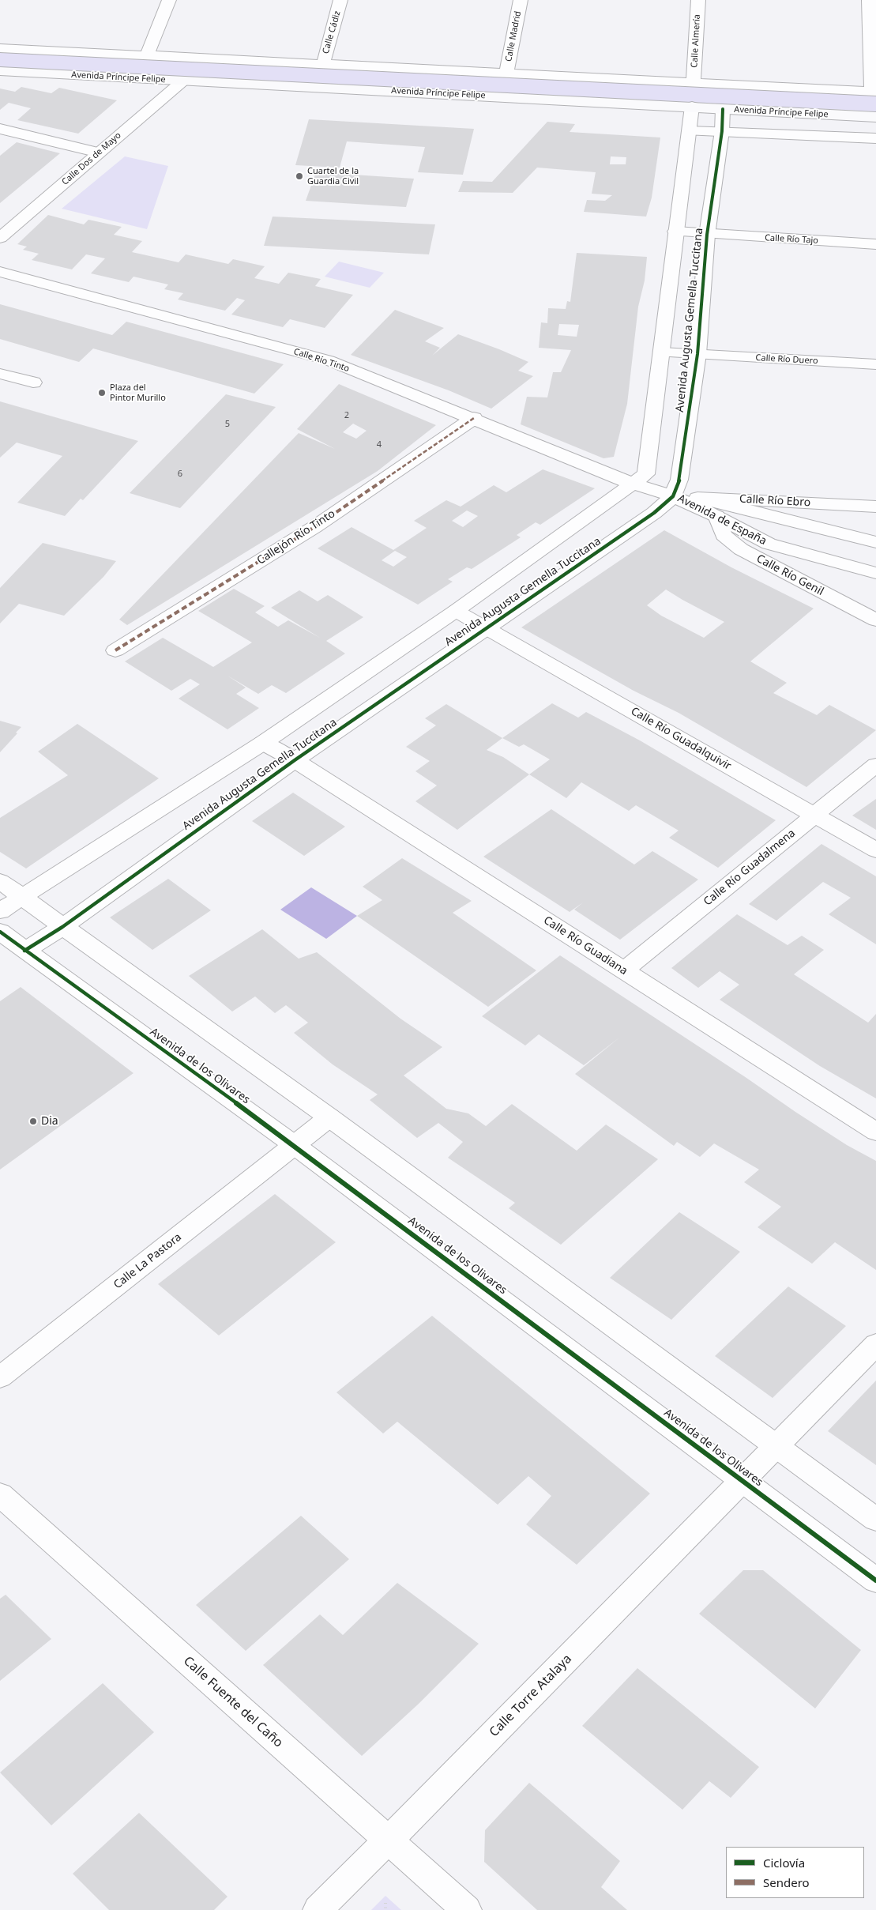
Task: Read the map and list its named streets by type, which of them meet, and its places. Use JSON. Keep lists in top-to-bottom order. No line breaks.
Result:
{"streets":{"main road":["Avenida Príncipe Felipe"],"street":["Calle Cádiz","Calle Madrid","Calle Almería","Calle Dos de Mayo","Calle Río Tajo","Avenida Augusta Gemella Tuccitana","Calle Río Duero","Calle Río Tinto","Calle Río Ebro","Avenida de España","Callejón Río Tinto","Calle Río Genil","Calle Río Guadalquivir","Calle Río Guadalmena","Calle Río Guadiana","Avenida de los Olivares","Calle La Pastora","Calle Torre Atalaya","Calle Fuente del Caño"]},"crossings":[["Avenida Príncipe Felipe","Calle Dos de Mayo"],["Avenida Príncipe Felipe","Avenida Augusta Gemella Tuccitana"],["Calle Río Tajo","Avenida Augusta Gemella Tuccitana"],["Avenida Augusta Gemella Tuccitana","Calle Río Duero"],["Avenida Augusta Gemella Tuccitana","Calle Río Tinto"],["Avenida Augusta Gemella Tuccitana","Calle Río Ebro"],["Avenida Augusta Gemella Tuccitana","Avenida de España"],["Avenida Augusta Gemella Tuccitana","Calle Río Guadalquivir"],["Avenida Augusta Gemella Tuccitana","Calle Río Guadiana"],["Calle Río Tinto","Callejón Río Tinto"],["Calle Río Ebro","Avenida de España"],["Avenida de España","Calle Río Genil"],["Calle Río Guadalquivir","Calle Río Guadalmena"],["Calle Río Guadalmena","Calle Río Guadiana"],["Avenida de los Olivares","Calle La Pastora"],["Avenida de los Olivares","Calle Torre Atalaya"],["Calle Torre Atalaya","Calle Fuente del Caño"]],"places":["Cuartel de la Guardia Civil","Plaza del Pintor Murillo","Dia"],"house_numbers":["2","5","4","6"],"legend":["Ciclovía","Sendero"]}
